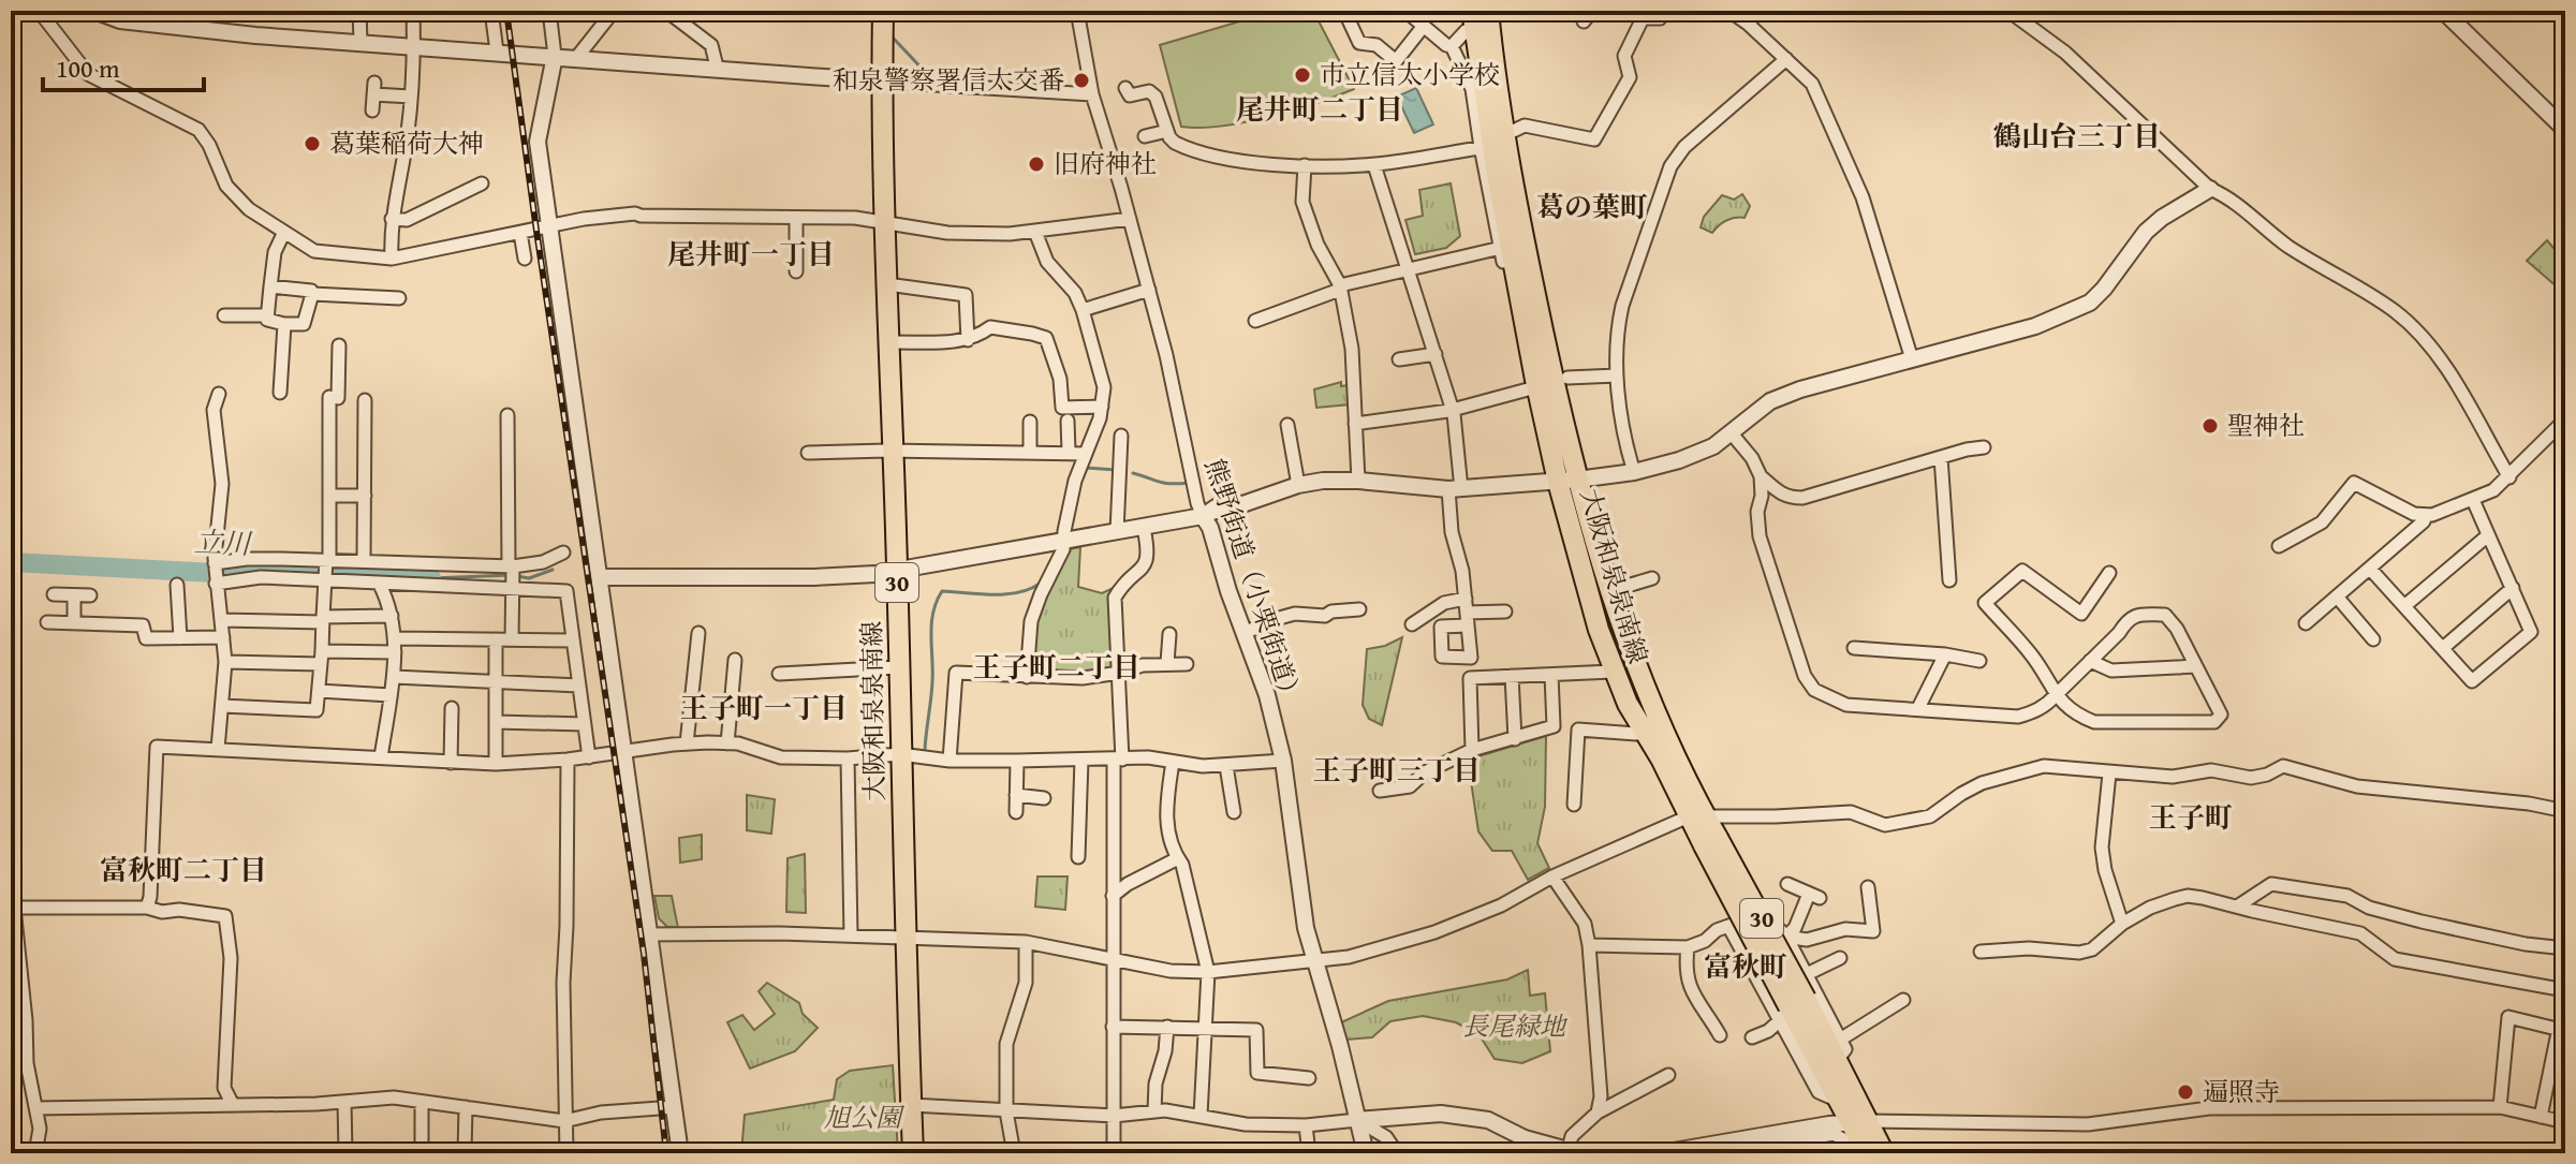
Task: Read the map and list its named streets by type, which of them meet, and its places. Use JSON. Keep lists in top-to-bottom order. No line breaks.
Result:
{"streets":{"main road":["大阪和泉泉南線","30"],"street":["熊野街道（小栗街道）"]},"districts":["尾井町二丁目","鶴山台三丁目","葛の葉町","尾井町一丁目","王子町二丁目","王子町一丁目","王子町三丁目","王子町","富秋町二丁目","富秋町"],"water":["立川"],"parks":["長尾緑地","旭公園"],"places":["市立信太小学校","和泉警察署信太交番","葛葉稲荷大神","旧府神社","聖神社","遍照寺"],"scale_bar":"100 m"}
